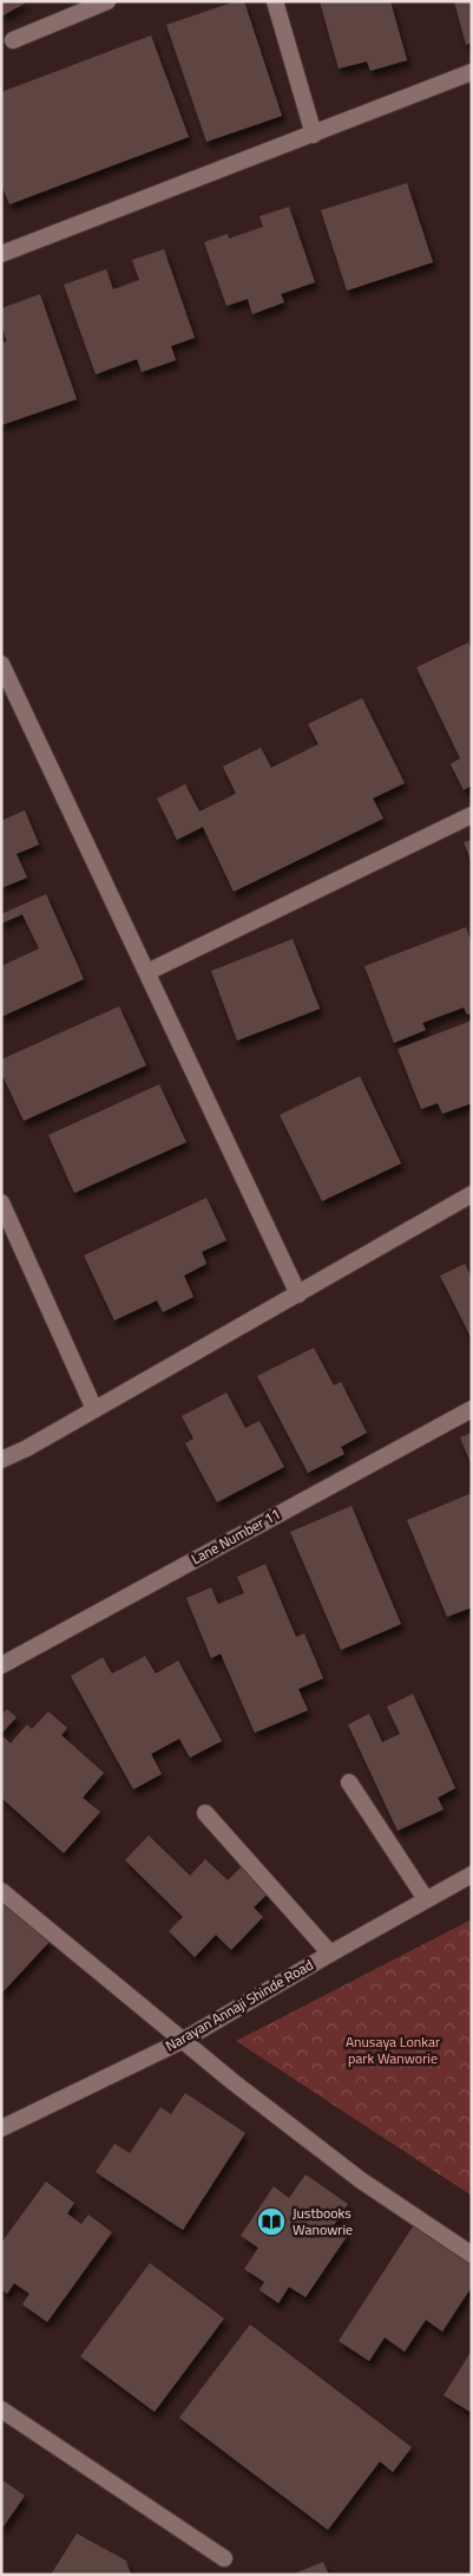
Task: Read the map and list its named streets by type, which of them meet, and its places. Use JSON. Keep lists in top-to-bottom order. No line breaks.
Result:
{"streets":{"street":["Lane Number 11","Narayan Annaji Shinde Road"]},"parks":["Anusaya Lonkar park Wanworie"],"places":{"library":["Justbooks Wanowrie"]}}
